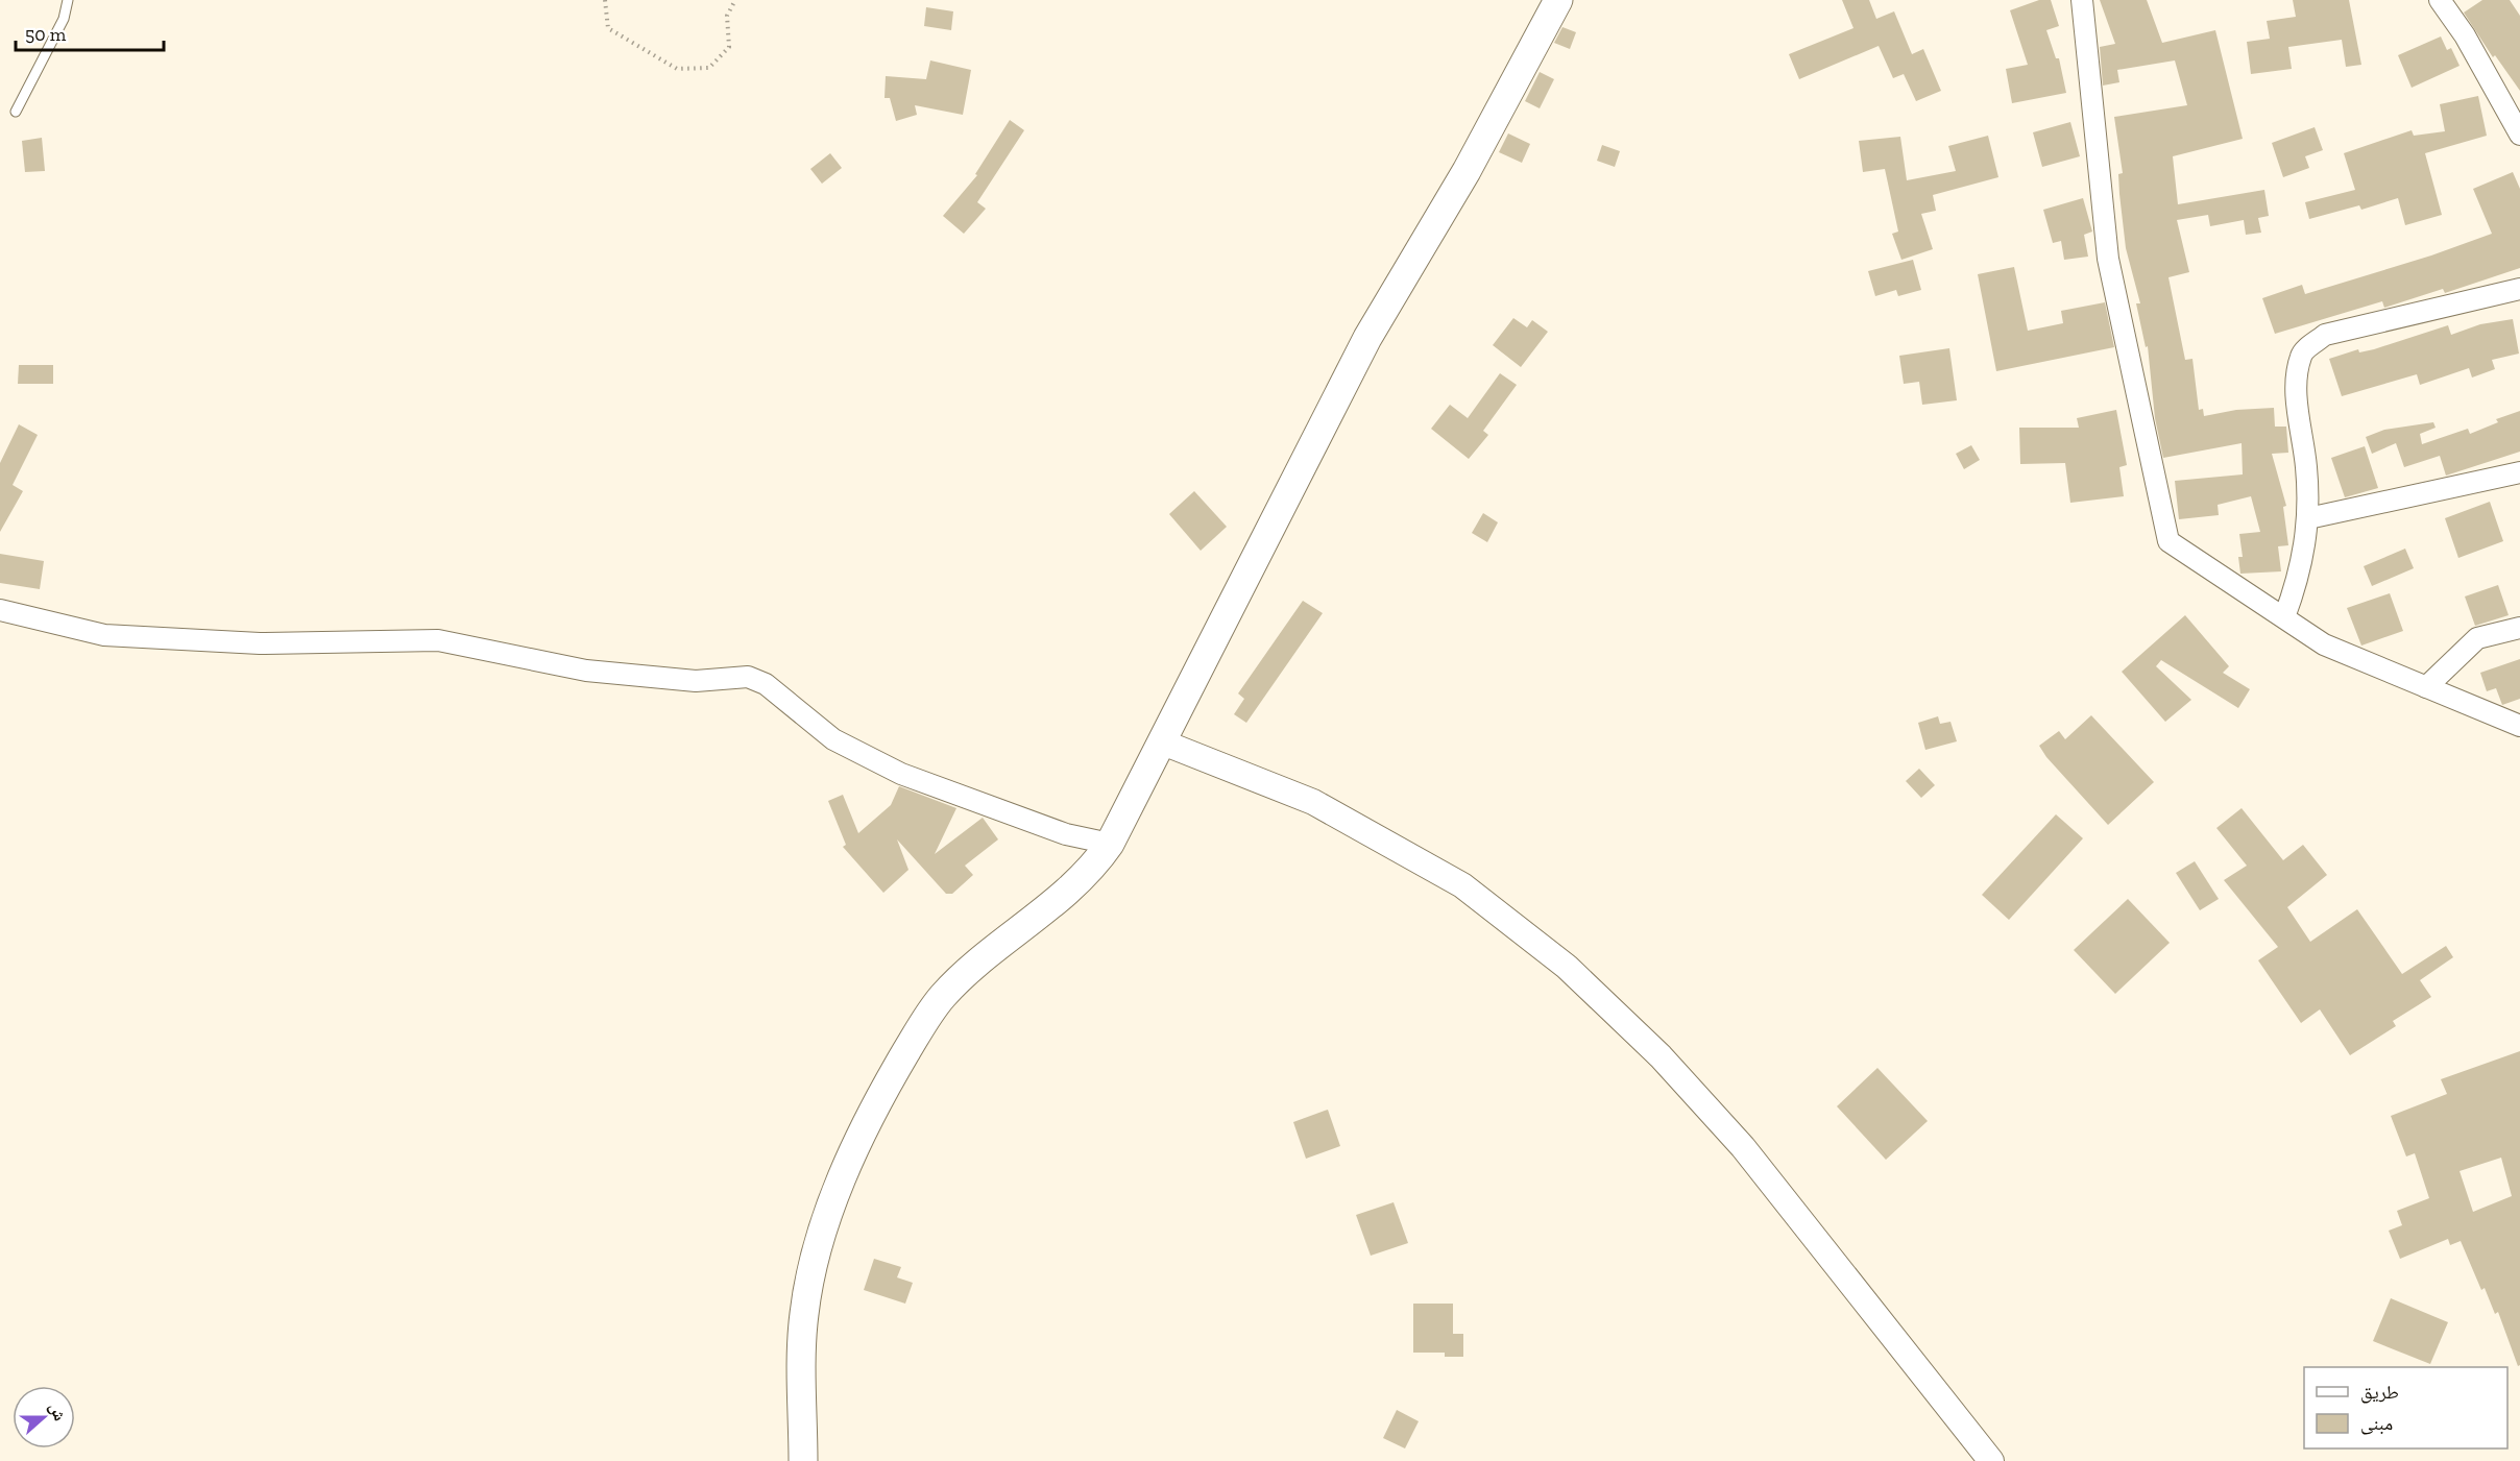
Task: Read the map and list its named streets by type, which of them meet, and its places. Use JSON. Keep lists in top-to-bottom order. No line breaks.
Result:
{"legend":["طريق","مبنى"],"scale_bar":"50 m","north":"right"}
